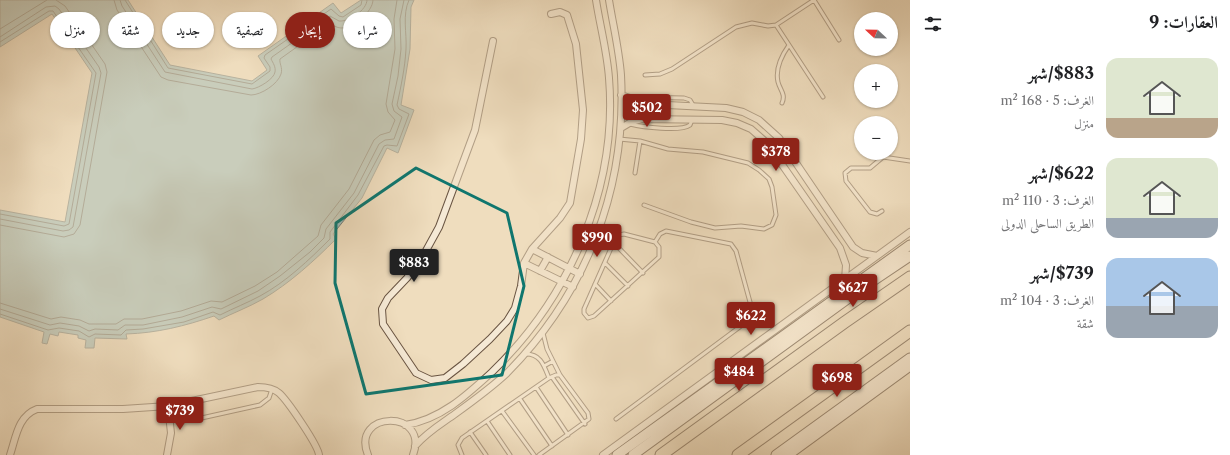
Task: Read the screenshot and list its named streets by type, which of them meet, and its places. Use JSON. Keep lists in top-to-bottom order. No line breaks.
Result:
{"north":"left","page":{"heading":"العقارات: 9","map_buttons":["+","−"],"chip":["شراء","إيجار","تصفية","جديد","شقة","منزل"],"list":[{"name":"$883/شهر","note":"الغرف: 5 · 168 m² · منزل"},{"name":"$622/شهر","note":"الغرف: 3 · 110 m² · الطريق الساحلى الدولى"},{"name":"$739/شهر","note":"الغرف: 3 · 104 m² · شقة"}],"price":["$502","$378","$990","$883","$627","$622","$484","$698","$739"]}}
